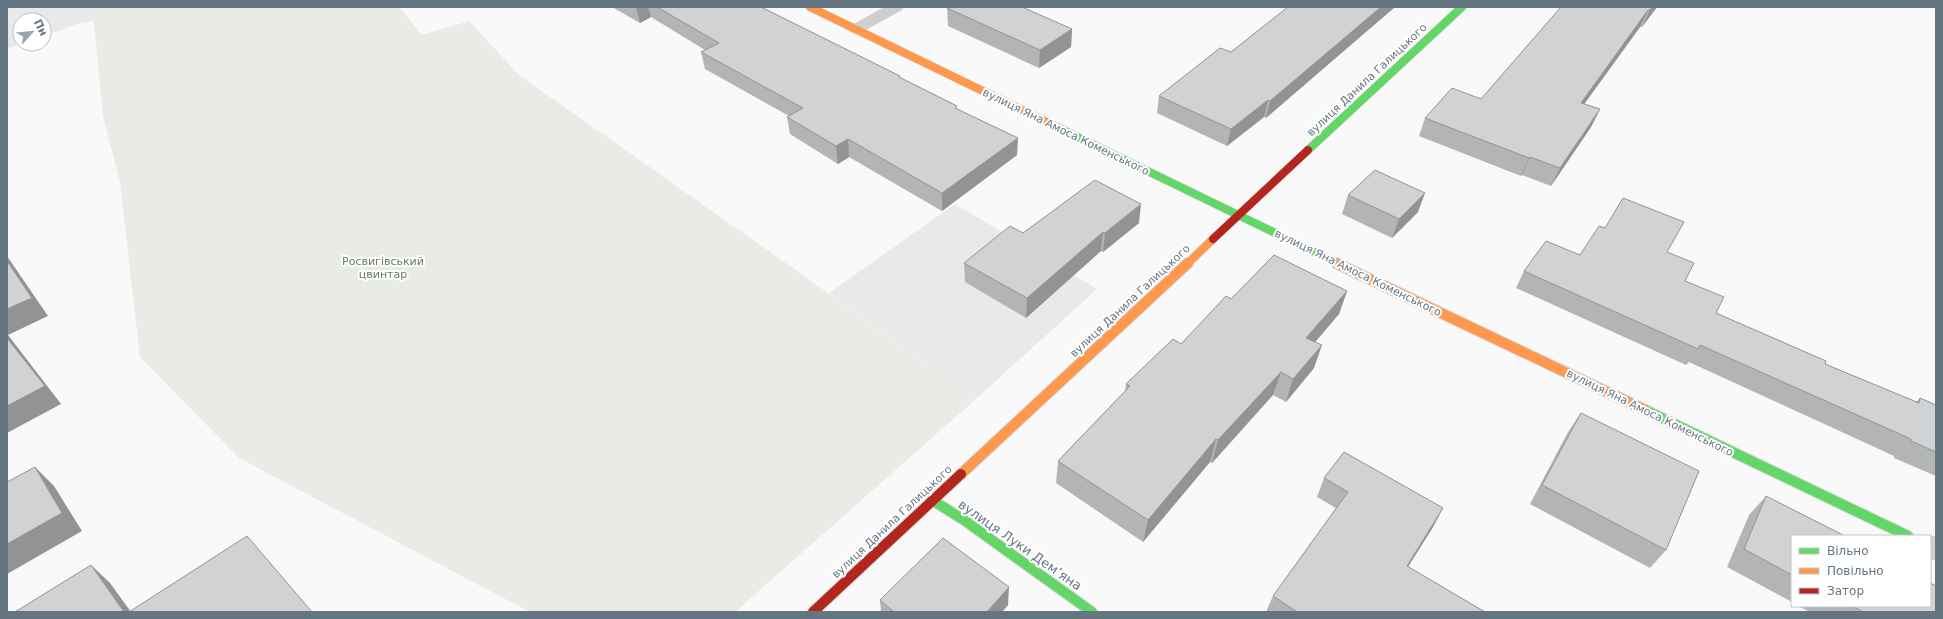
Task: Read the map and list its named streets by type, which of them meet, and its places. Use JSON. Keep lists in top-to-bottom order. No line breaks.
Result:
{"streets":{"street":["вулиця Данила Галицького","вулиця Яна Амоса Коменського","вулиця Луки Демʼяна"]},"crossings":[["вулиця Данила Галицького","вулиця Яна Амоса Коменського"],["вулиця Данила Галицького","вулиця Луки Демʼяна"]],"parks":["Росвигівський цвинтар"],"legend":["Вільно","Повільно","Затор"],"north":"top right"}
